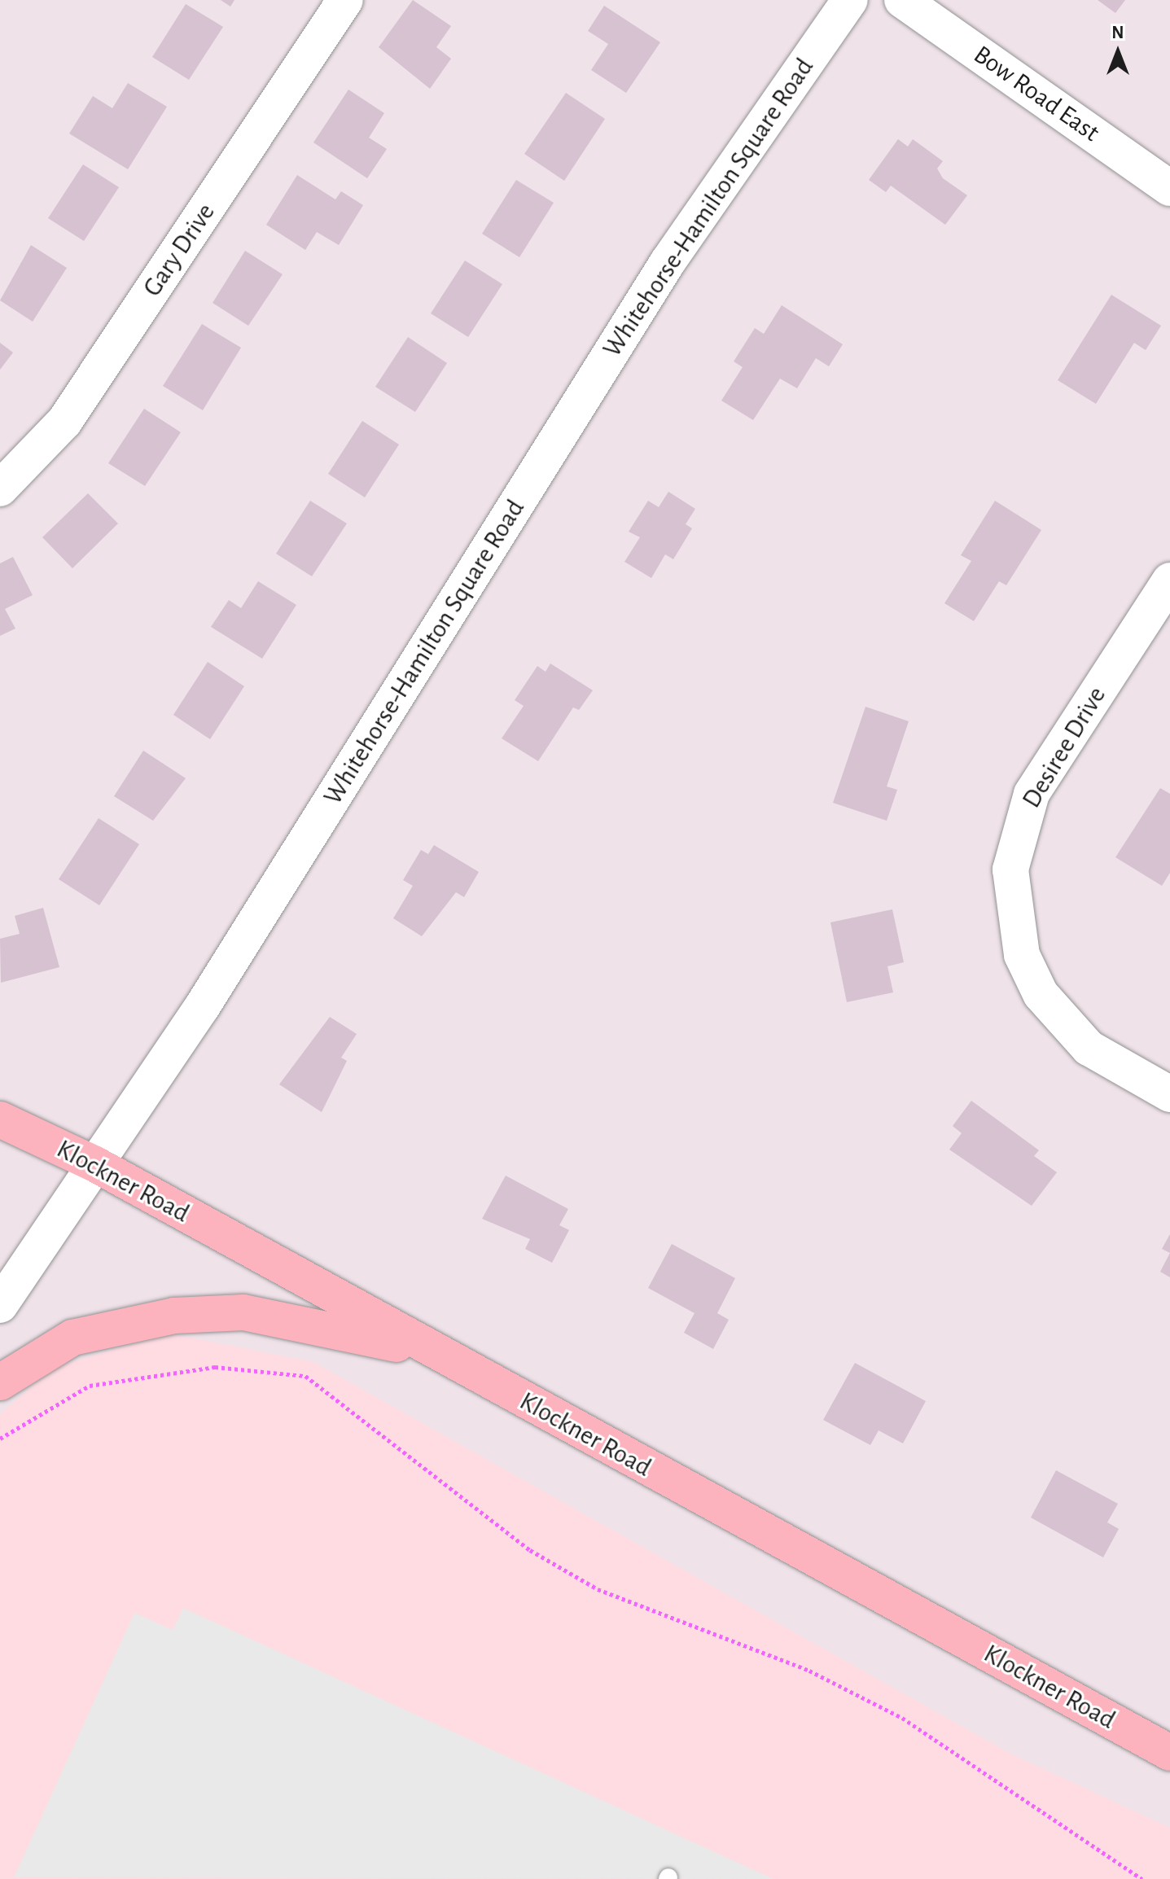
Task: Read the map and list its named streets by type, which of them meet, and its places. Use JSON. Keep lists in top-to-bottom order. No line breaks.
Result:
{"streets":{"main road":["Klockner Road"],"street":["Bow Road East","Whitehorse-Hamilton Square Road","Gary Drive","Desiree Drive"]},"crossings":[["Whitehorse-Hamilton Square Road","Klockner Road"]],"north":"top"}
